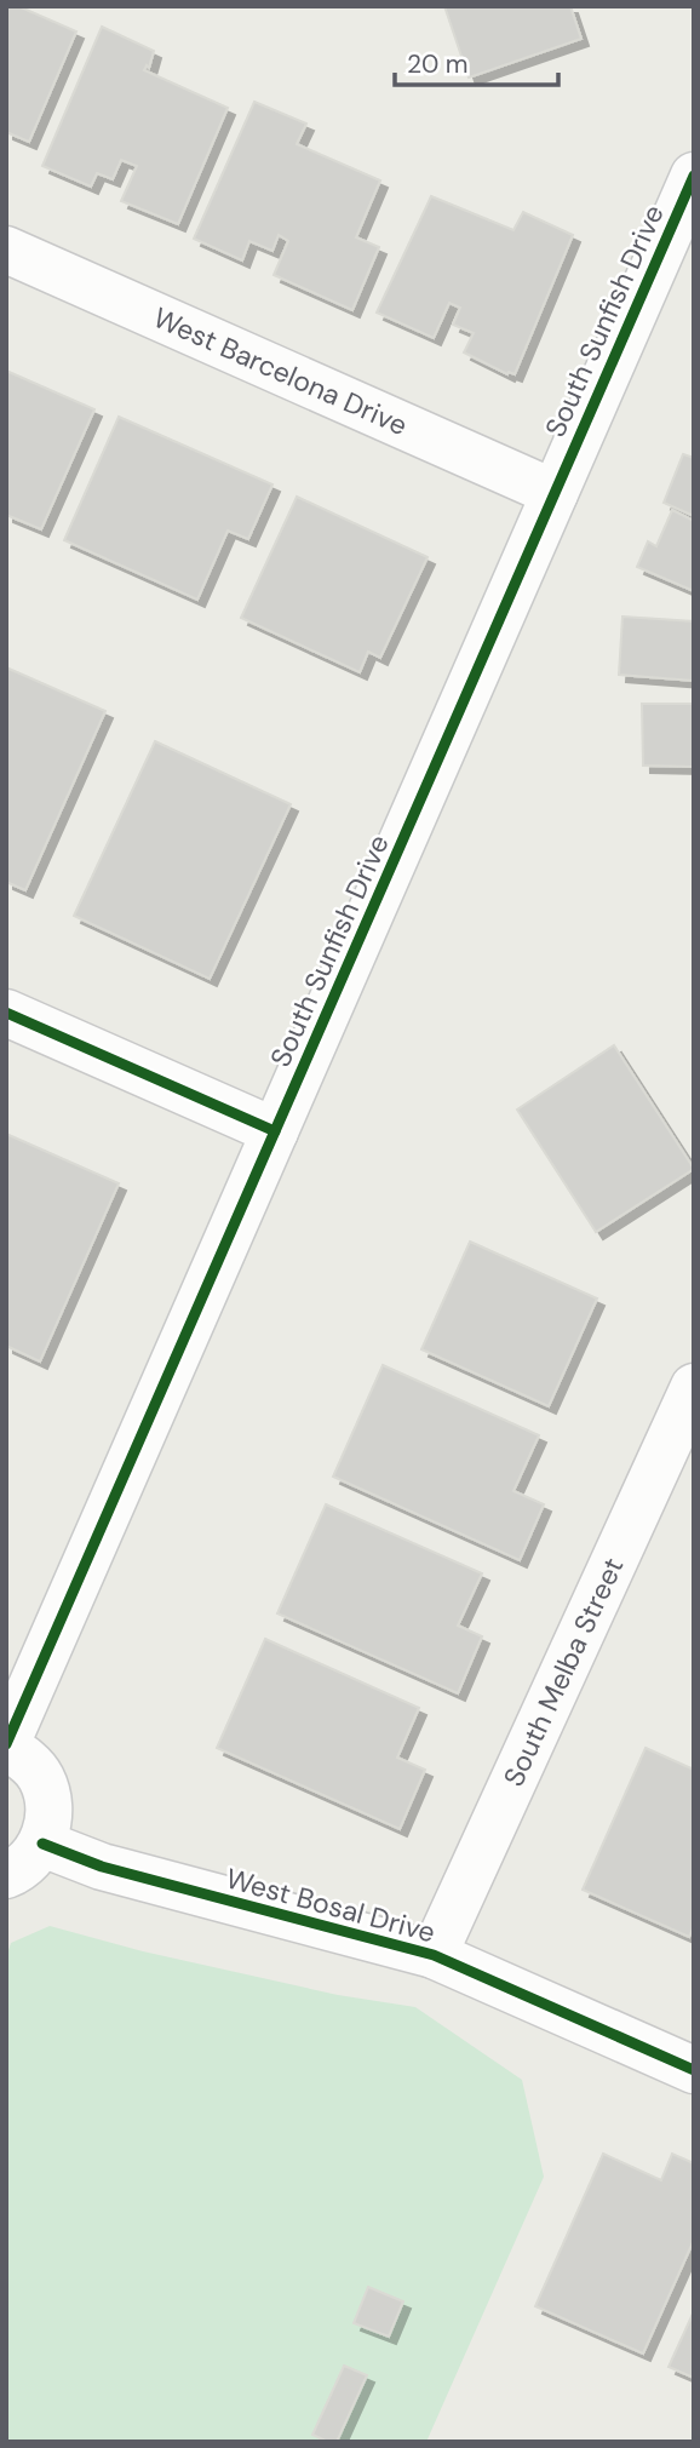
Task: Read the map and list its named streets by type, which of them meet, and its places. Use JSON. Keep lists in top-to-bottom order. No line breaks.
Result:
{"streets":{"street":["South Sunfish Drive","West Barcelona Drive","South Melba Street","West Bosal Drive"]},"crossings":[["South Sunfish Drive","West Barcelona Drive"],["South Melba Street","West Bosal Drive"]],"scale_bar":"20 m"}
